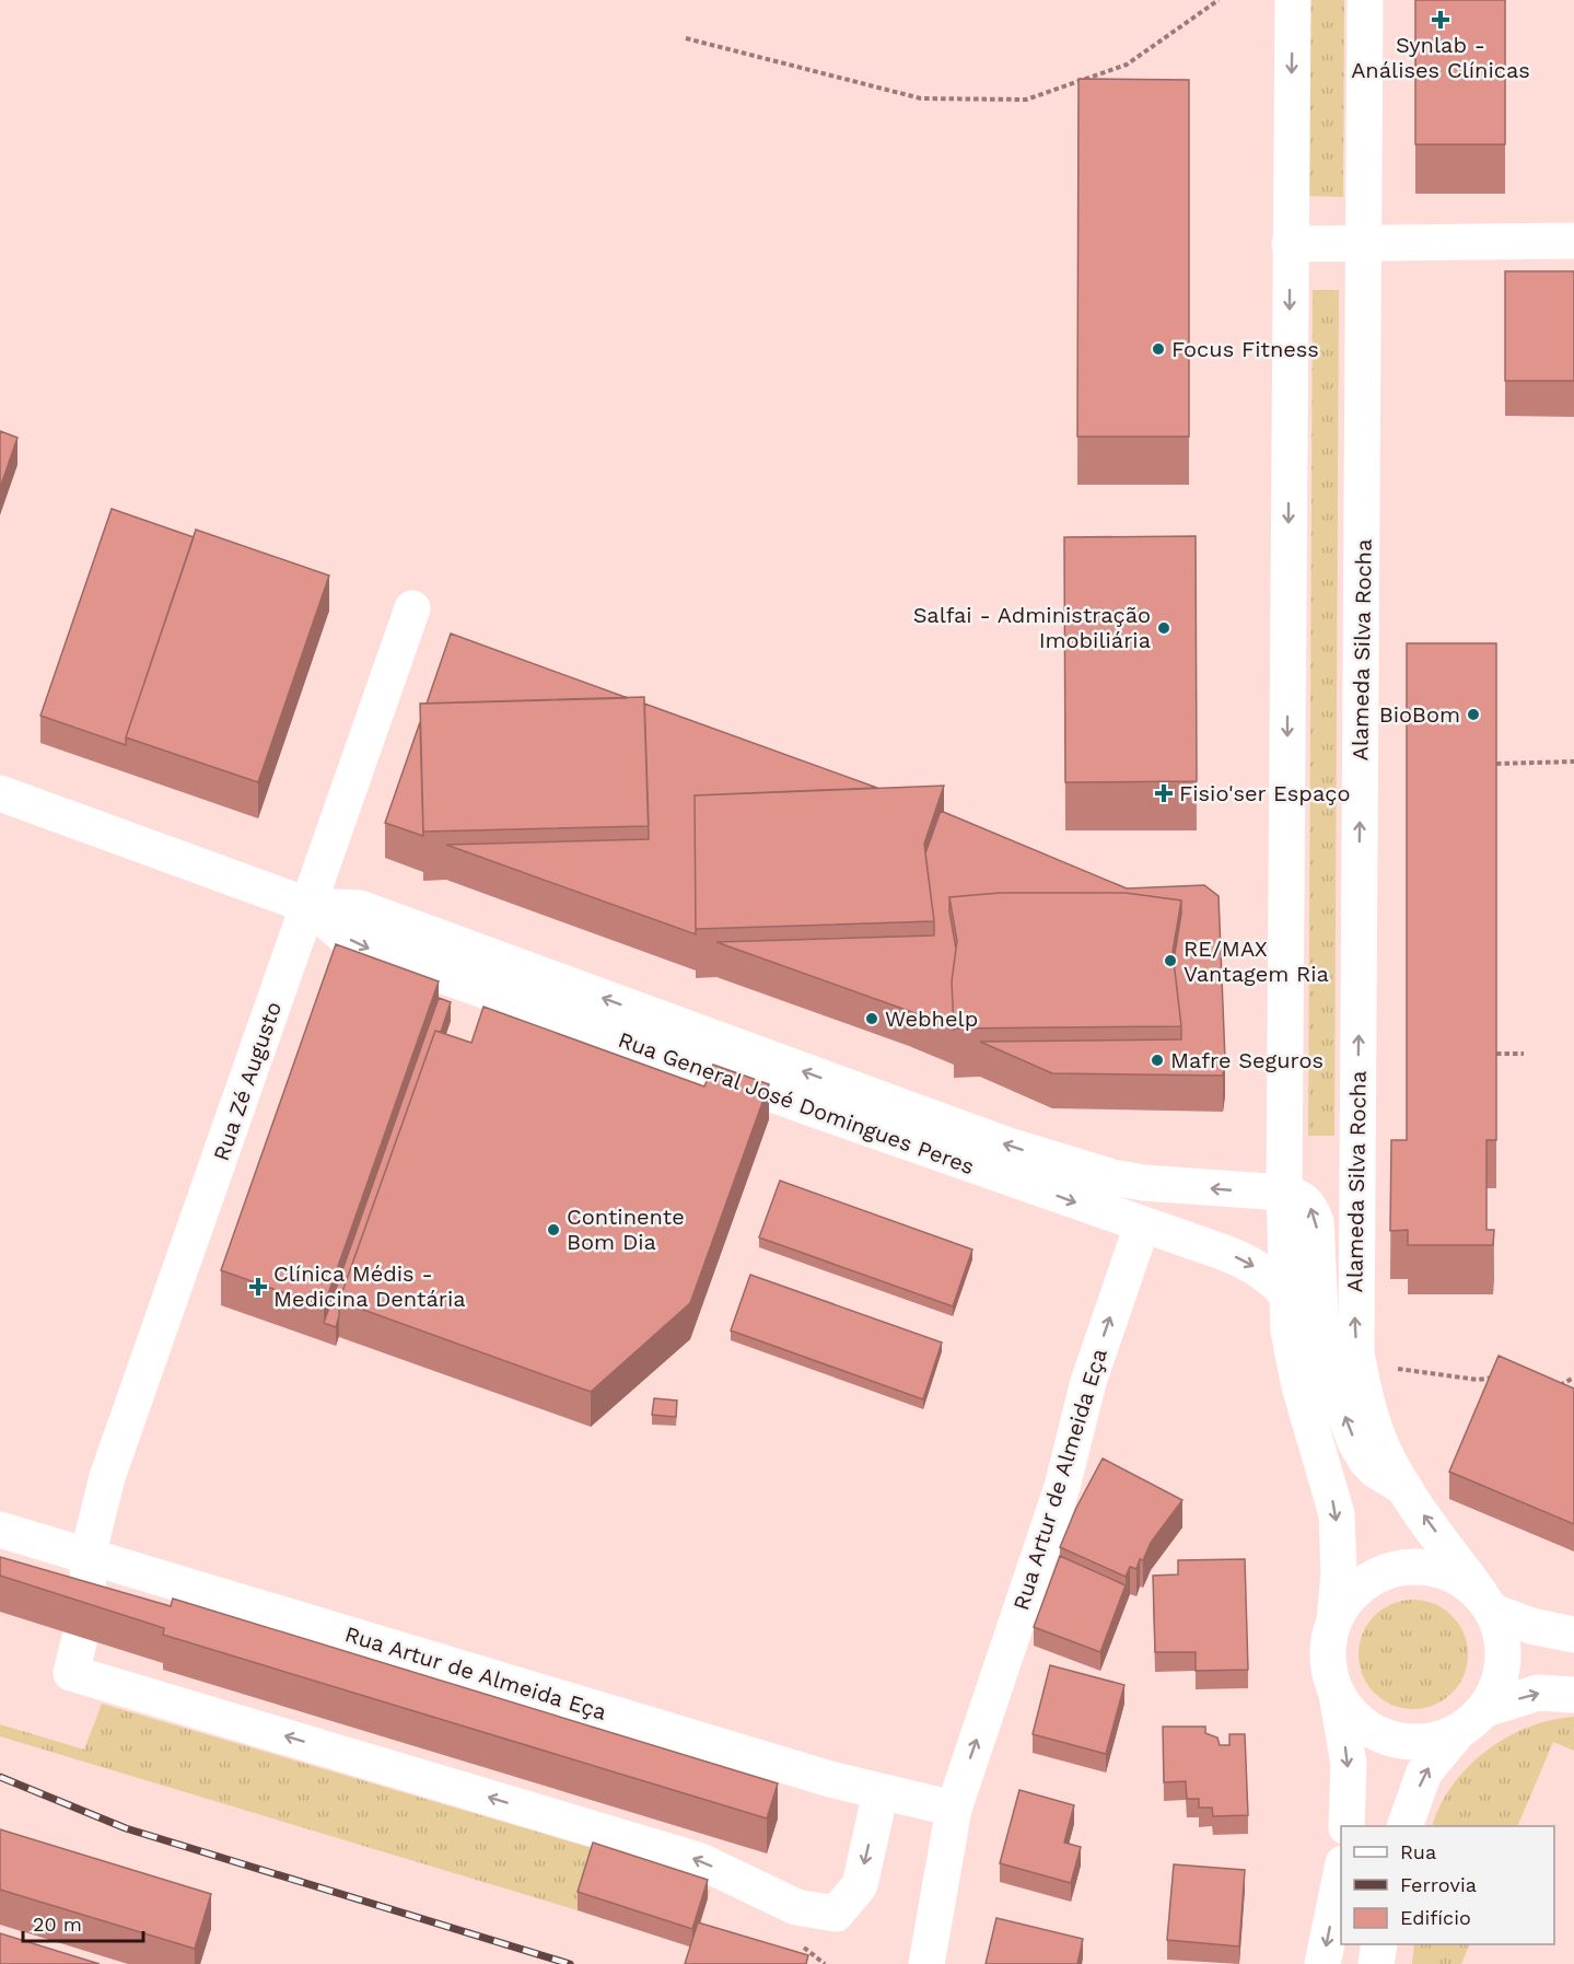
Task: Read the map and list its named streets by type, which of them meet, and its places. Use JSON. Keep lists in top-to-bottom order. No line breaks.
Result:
{"streets":{"street":["Alameda Silva Rocha","Rua Zé Augusto","Rua General José Domingues Peres","Rua Artur de Almeida Eça"]},"crossings":[["Alameda Silva Rocha","Rua General José Domingues Peres"],["Rua Zé Augusto","Rua General José Domingues Peres"],["Rua Zé Augusto","Rua Artur de Almeida Eça"],["Rua General José Domingues Peres","Rua Artur de Almeida Eça"]],"places":{"health":["Synlab - Análises Clínicas","Fisio'ser Espaço","Clínica Médis - Medicina Dentária"],"other":["Focus Fitness","Salfai - Administração Imobiliária","BioBom","RE/MAX Vantagem Ria","Webhelp","Mafre Seguros","Continente Bom Dia"]},"legend":["Rua","Ferrovia","Edifício"],"scale_bar":"20 m"}
